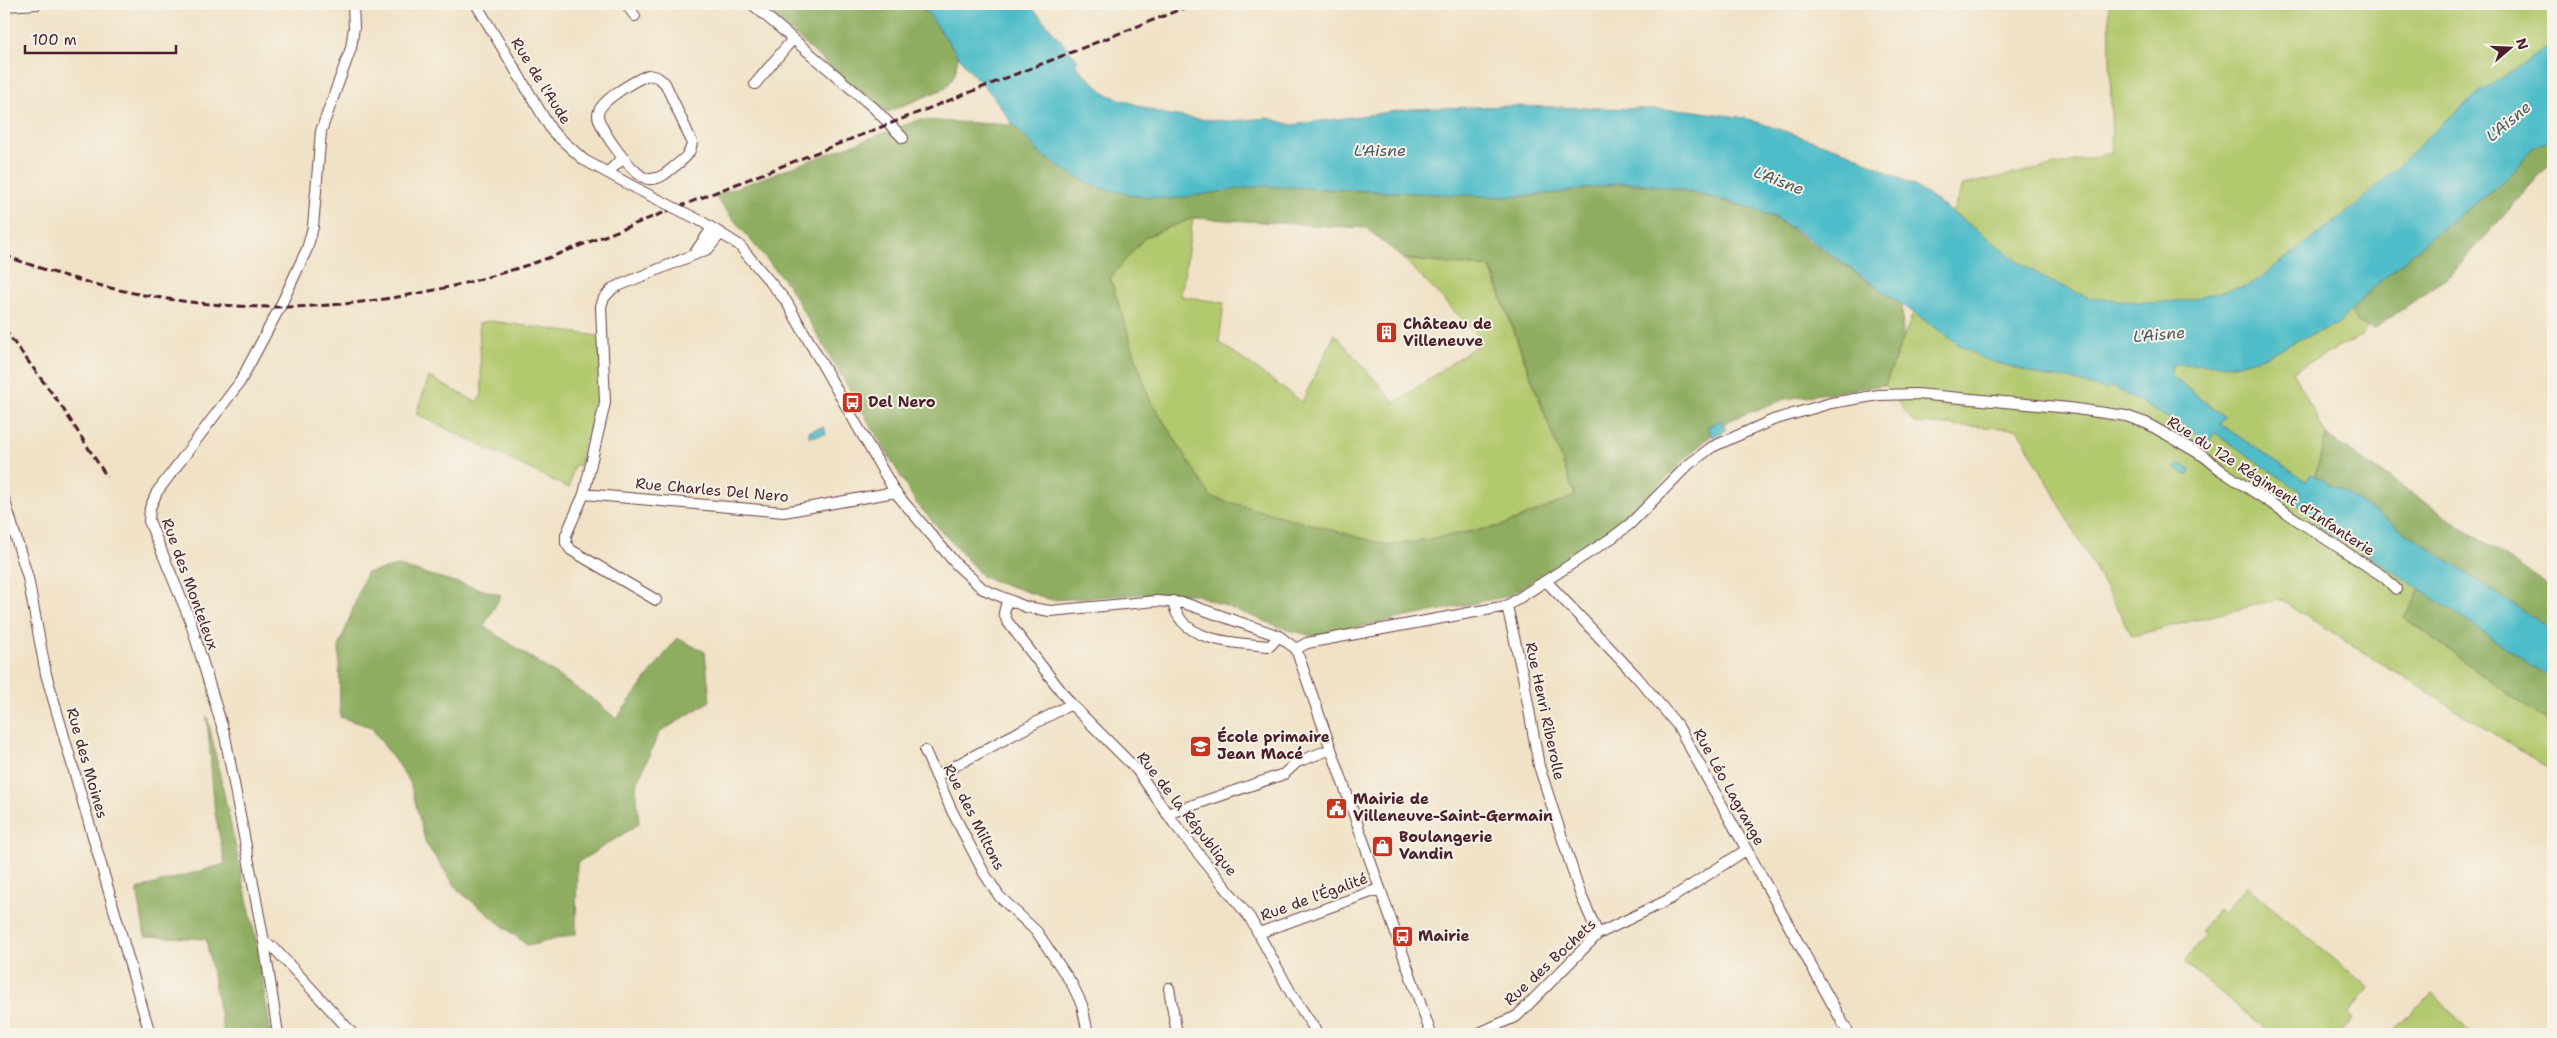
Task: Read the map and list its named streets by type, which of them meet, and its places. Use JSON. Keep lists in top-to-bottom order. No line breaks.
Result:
{"streets":{"street":["Rue de l'Aude","Rue du 12e Régiment d'Infanterie","Rue Charles Del Nero","Rue des Monteleux","Rue Henri Riberolle","Rue des Moines","Rue Léo Lagrange","Rue de la République","Rue des Miltons","Rue de l'Égalité","Rue des Bochets"]},"crossings":[["Rue de l'Aude","Rue du 12e Régiment d'Infanterie"],["Rue de l'Aude","Rue Charles Del Nero"],["Rue de l'Aude","Rue de la République"],["Rue du 12e Régiment d'Infanterie","Rue Henri Riberolle"],["Rue du 12e Régiment d'Infanterie","Rue Léo Lagrange"],["Rue Henri Riberolle","Rue des Bochets"],["Rue Léo Lagrange","Rue des Bochets"],["Rue de la République","Rue de l'Égalité"]],"water":["L'Aisne"],"places":{"building":["Château de Villeneuve"],"bus stop":["Del Nero","Mairie"],"school or university":["École primaire Jean Macé"],"public building":["Mairie de Villeneuve-Saint-Germain"],"shop":["Boulangerie Vandin"]},"scale_bar":"100 m","north":"right"}
